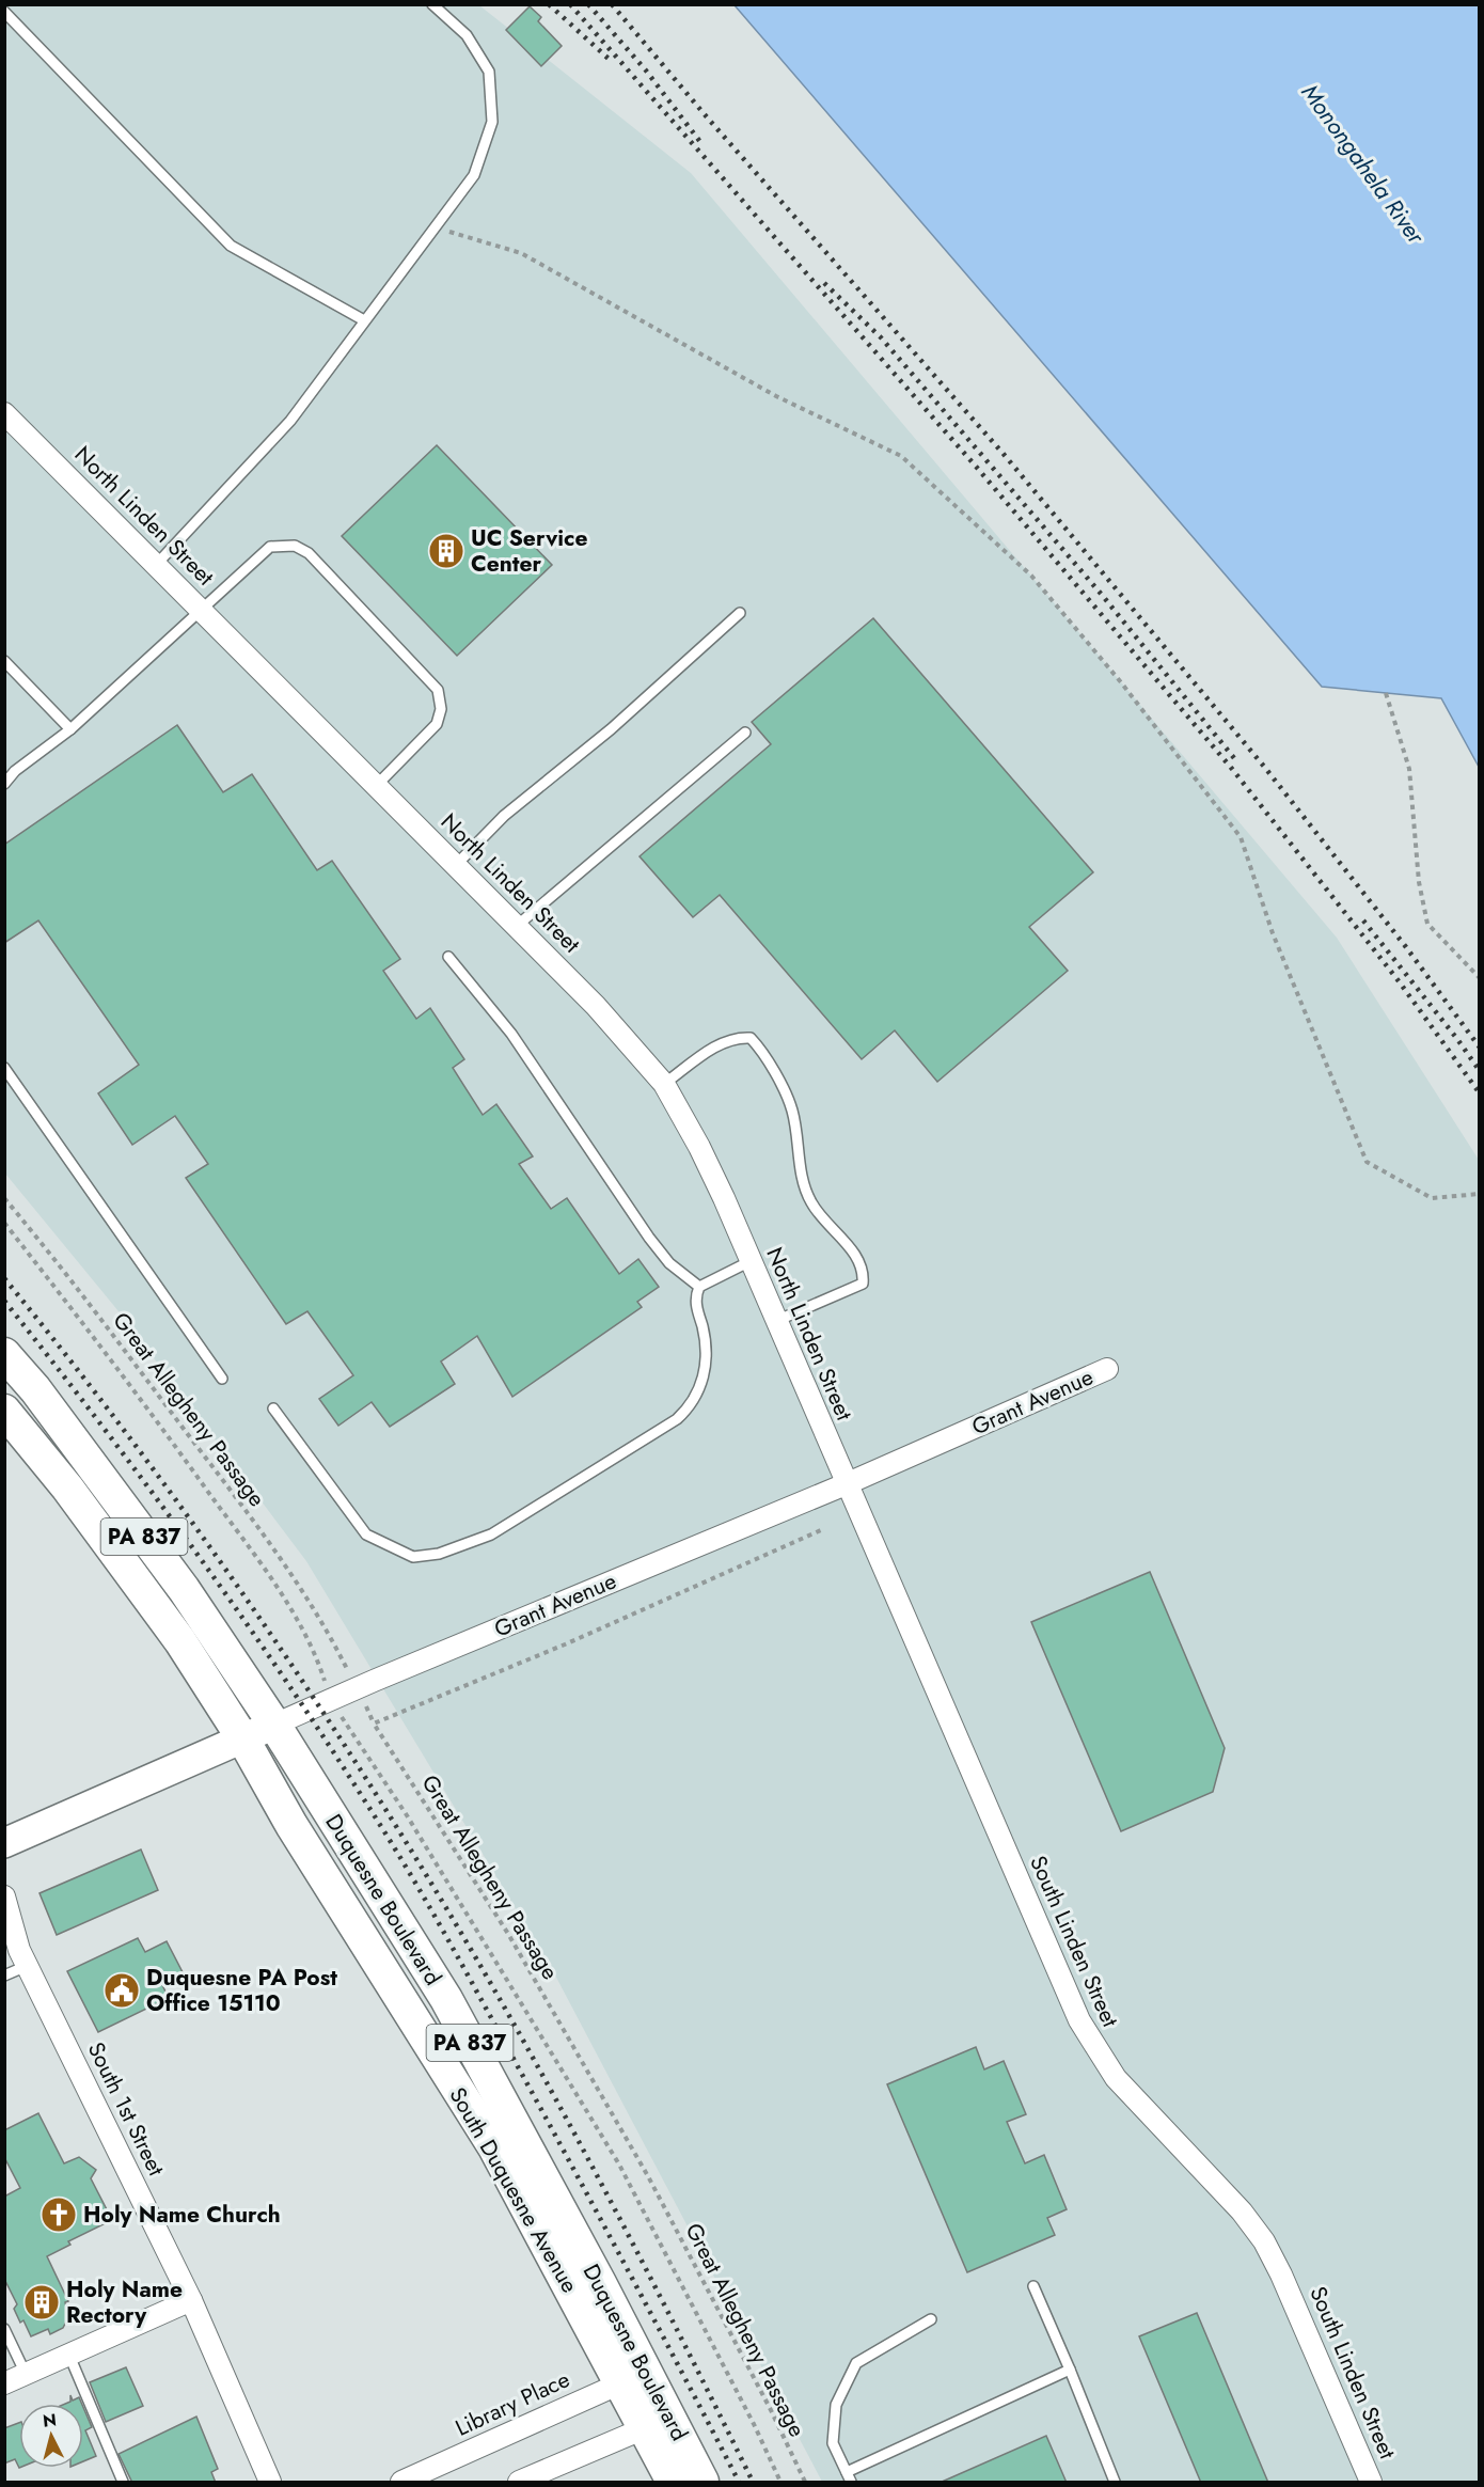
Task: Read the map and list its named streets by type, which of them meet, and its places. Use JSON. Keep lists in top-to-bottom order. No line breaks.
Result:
{"streets":{"main road":["PA 837","Duquesne Boulevard","South Duquesne Avenue"],"street":["North Linden Street","Grant Avenue","South Linden Street","South 1st Street","Library Place"],"path":["Great Allegheny Passage"]},"crossings":[["North Linden Street","Grant Avenue"],["North Linden Street","South Linden Street"],["Grant Avenue","PA 837"],["Grant Avenue","Duquesne Boulevard"],["Grant Avenue","South Linden Street"],["Grant Avenue","South Duquesne Avenue"],["PA 837","South Duquesne Avenue"],["Duquesne Boulevard","South Duquesne Avenue"],["Duquesne Boulevard","Library Place"],["South Duquesne Avenue","Library Place"]],"water":["Monongahela River"],"places":{"building":["UC Service Center","Holy Name Rectory"],"public building":["Duquesne PA Post Office 15110"],"church":["Holy Name Church"]},"north":"top"}
